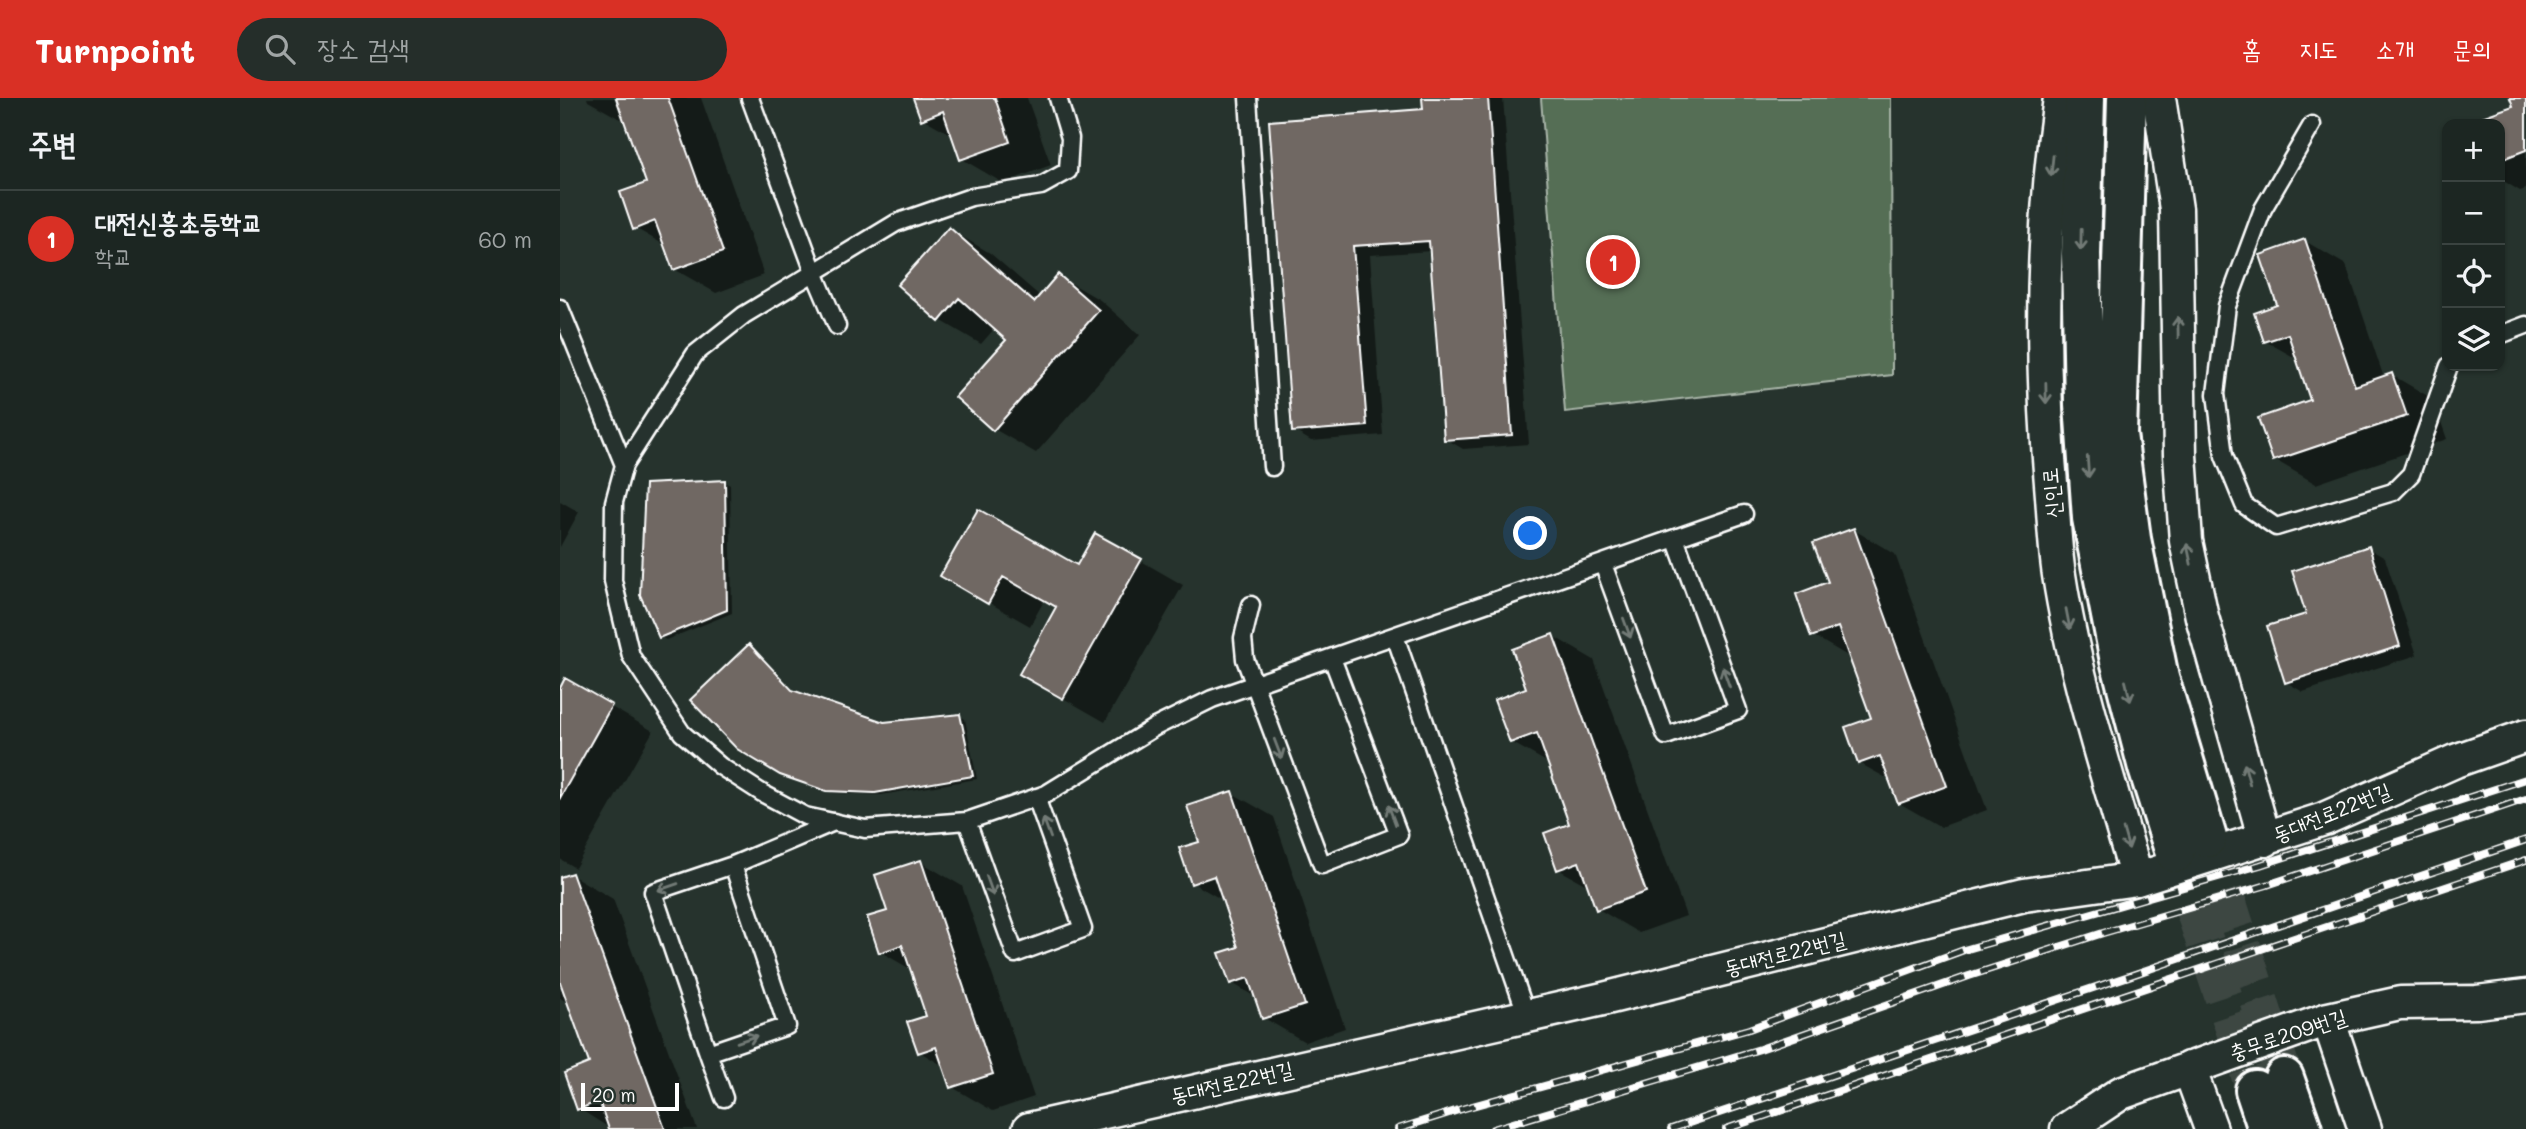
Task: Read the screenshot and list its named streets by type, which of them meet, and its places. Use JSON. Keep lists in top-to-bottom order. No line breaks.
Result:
{"streets":{"street":["신인로","동대전로22번길","충무로209번길"]},"crossings":[["신인로","동대전로22번길"]],"scale_bar":"20 m","page":{"header":"Turnpoint","search":"장소 검색","nav":["홈","지도","소개","문의"],"heading":"주변","map_buttons":["+","−"],"list":[{"mark":"1","name":"대전신흥초등학교","note":"학교","value":"60 m"}],"pins":"1","scale":"20 m"}}
